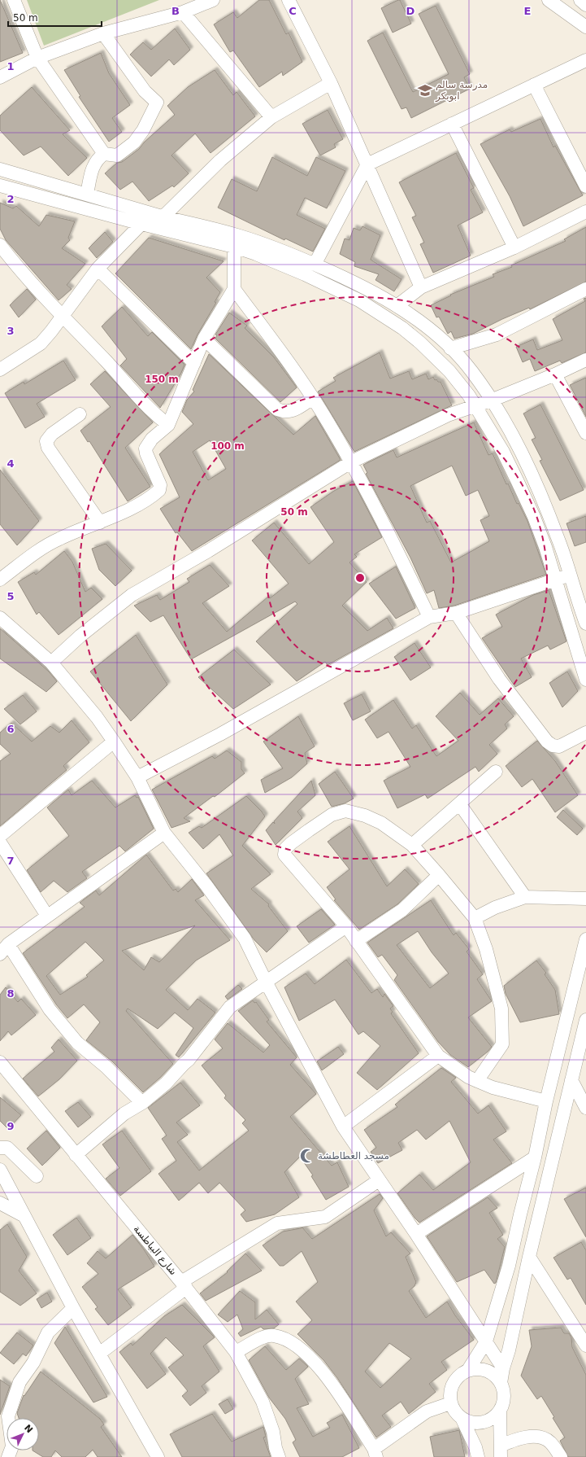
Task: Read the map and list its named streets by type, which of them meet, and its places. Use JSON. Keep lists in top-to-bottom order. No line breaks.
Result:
{"streets":{"street":["شارع البياطسة"]},"places":{"school or university":["مدرسة سالم ابوبكر"],"mosque":["مسجد العطاطشة"]},"scale_bar":"50 m","north":"top right","grid":{"columns":["B","C","D","E"],"rows":["1","2","3","4","5","6","7","8","9"]},"rings":["150 m","100 m","50 m"]}
